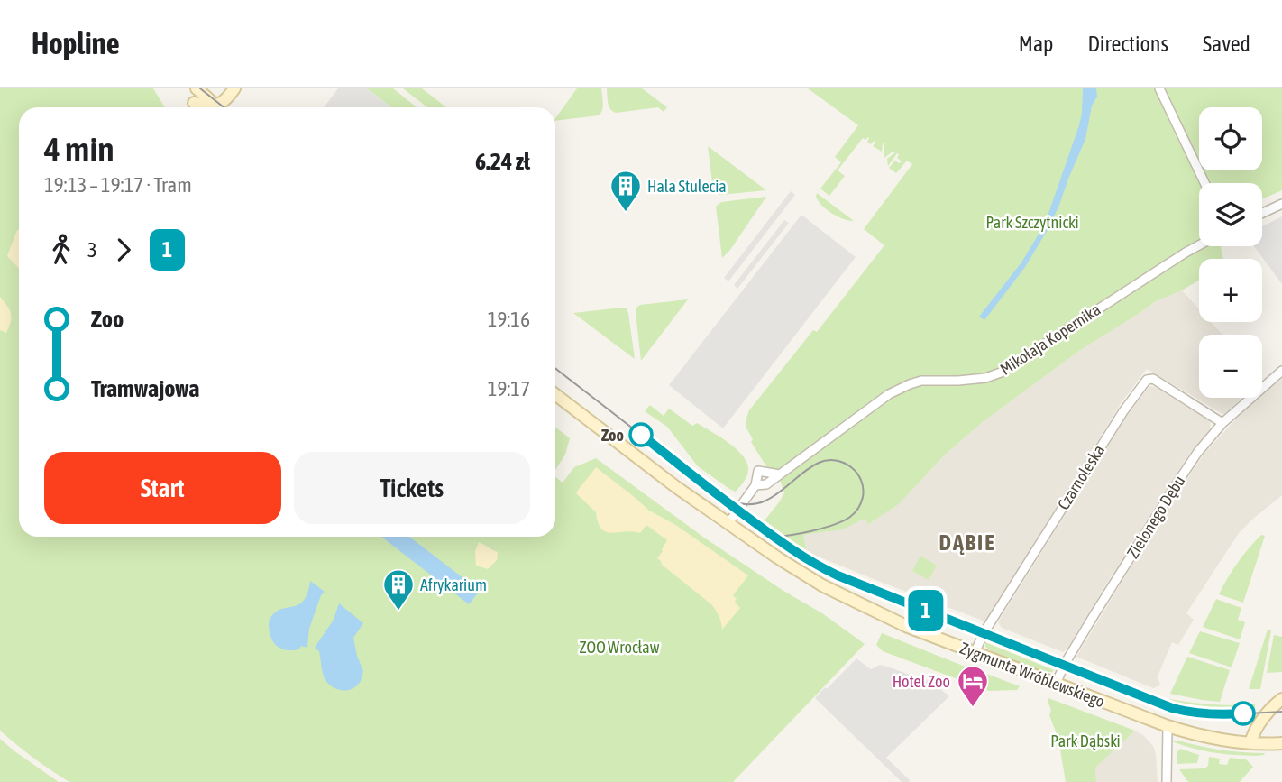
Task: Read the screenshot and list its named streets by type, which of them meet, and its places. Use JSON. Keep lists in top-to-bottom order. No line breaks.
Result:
{"streets":{"main road":["Zygmunta Wróblewskiego"],"street":["Mikołaja Kopernika","Czarnoleska","Zielonego Dębu"]},"crossings":[["Czarnoleska","Zielonego Dębu"],["Czarnoleska","Zygmunta Wróblewskiego"],["Zielonego Dębu","Zygmunta Wróblewskiego"]],"districts":["DĄBIE"],"parks":["Park Szczytnicki","ZOO Wrocław","Park Dąbski"],"places":{"building":["Hala Stulecia","Afrykarium"],"other":["Zoo"],"hotel":["Hotel Zoo"]},"lines":["tram line 1"],"page":{"header":"Hopline","nav":["Map","Directions","Saved"],"on_map":"1","map_buttons":["+","−"],"heading":["4 min","19:13 – 19:17 · Tram","6.24 zł"],"legs":["3","1"],"list":[{"name":"Zoo","value":"19:16"},{"name":"Tramwajowa","value":"19:17"}],"buttons":["Start","Tickets"]}}
